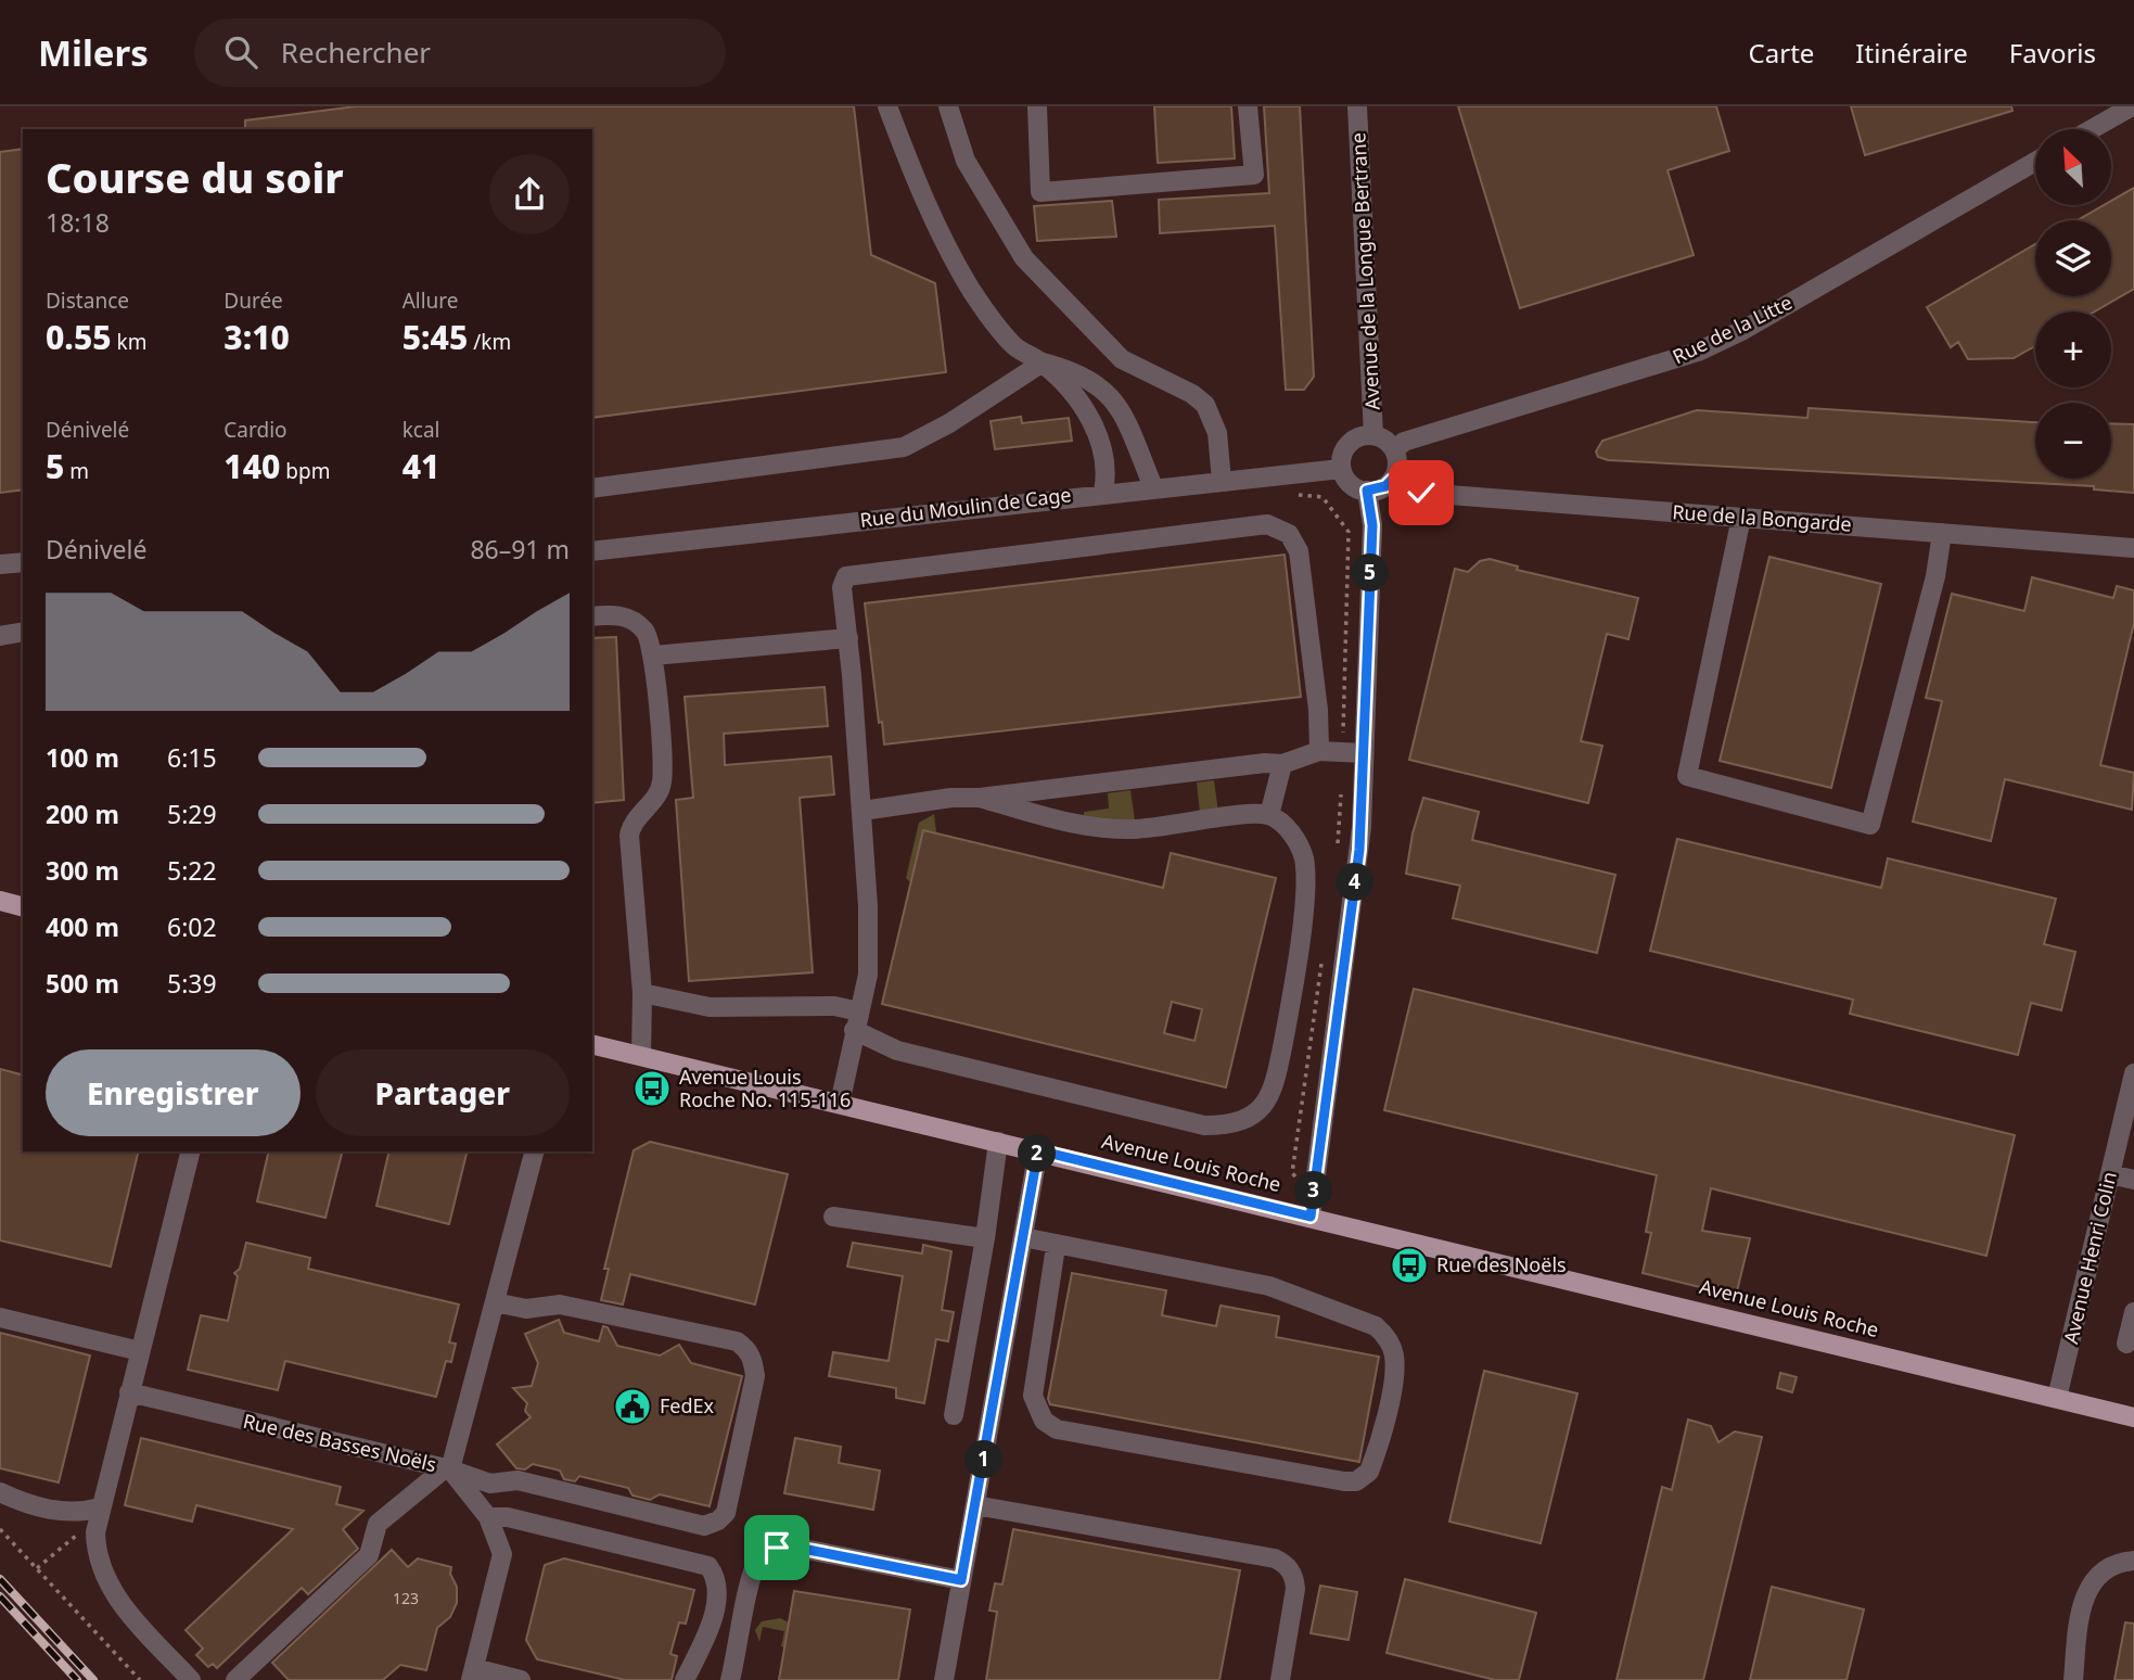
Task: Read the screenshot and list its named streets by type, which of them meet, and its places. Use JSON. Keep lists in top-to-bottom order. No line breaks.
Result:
{"streets":{"main road":["Avenue Louis Roche"],"street":["Avenue de la Longue Bertrane","Rue de la Litte","Rue du Moulin de Cage","Rue de la Bongarde","Avenue Henri Colin","Rue des Basses Noëls"]},"crossings":[["Avenue de la Longue Bertrane","Rue de la Litte"],["Avenue de la Longue Bertrane","Rue du Moulin de Cage"],["Avenue de la Longue Bertrane","Rue de la Bongarde"],["Rue de la Litte","Rue du Moulin de Cage"],["Rue de la Litte","Rue de la Bongarde"],["Rue du Moulin de Cage","Rue de la Bongarde"],["Avenue Louis Roche","Avenue Henri Colin"]],"places":{"bus stop":["Avenue Louis Roche No. 115-116","Rue des Noëls"],"public building":["FedEx"]},"house_numbers":["123"],"north":"top left","page":{"header":"Milers","search":"Rechercher","nav":["Carte","Itinéraire","Favoris"],"map_buttons":["+","−"],"heading":["Course du soir","18:18"],"stats":[["Distance","0.55 km"],["Durée","3:10"],["Allure","5:45 /km"],["Dénivelé","5 m"],["Cardio","140 bpm"],["kcal","41"]],"chart":["Dénivelé","86–91 m"],"pins":["5","4","2","3","1"],"list":[{"name":"100 m","note":"6:15"},{"name":"200 m","note":"5:29"},{"name":"300 m","note":"5:22"},{"name":"400 m","note":"6:02"},{"name":"500 m","note":"5:39"}],"buttons":["Enregistrer","Partager"]}}
